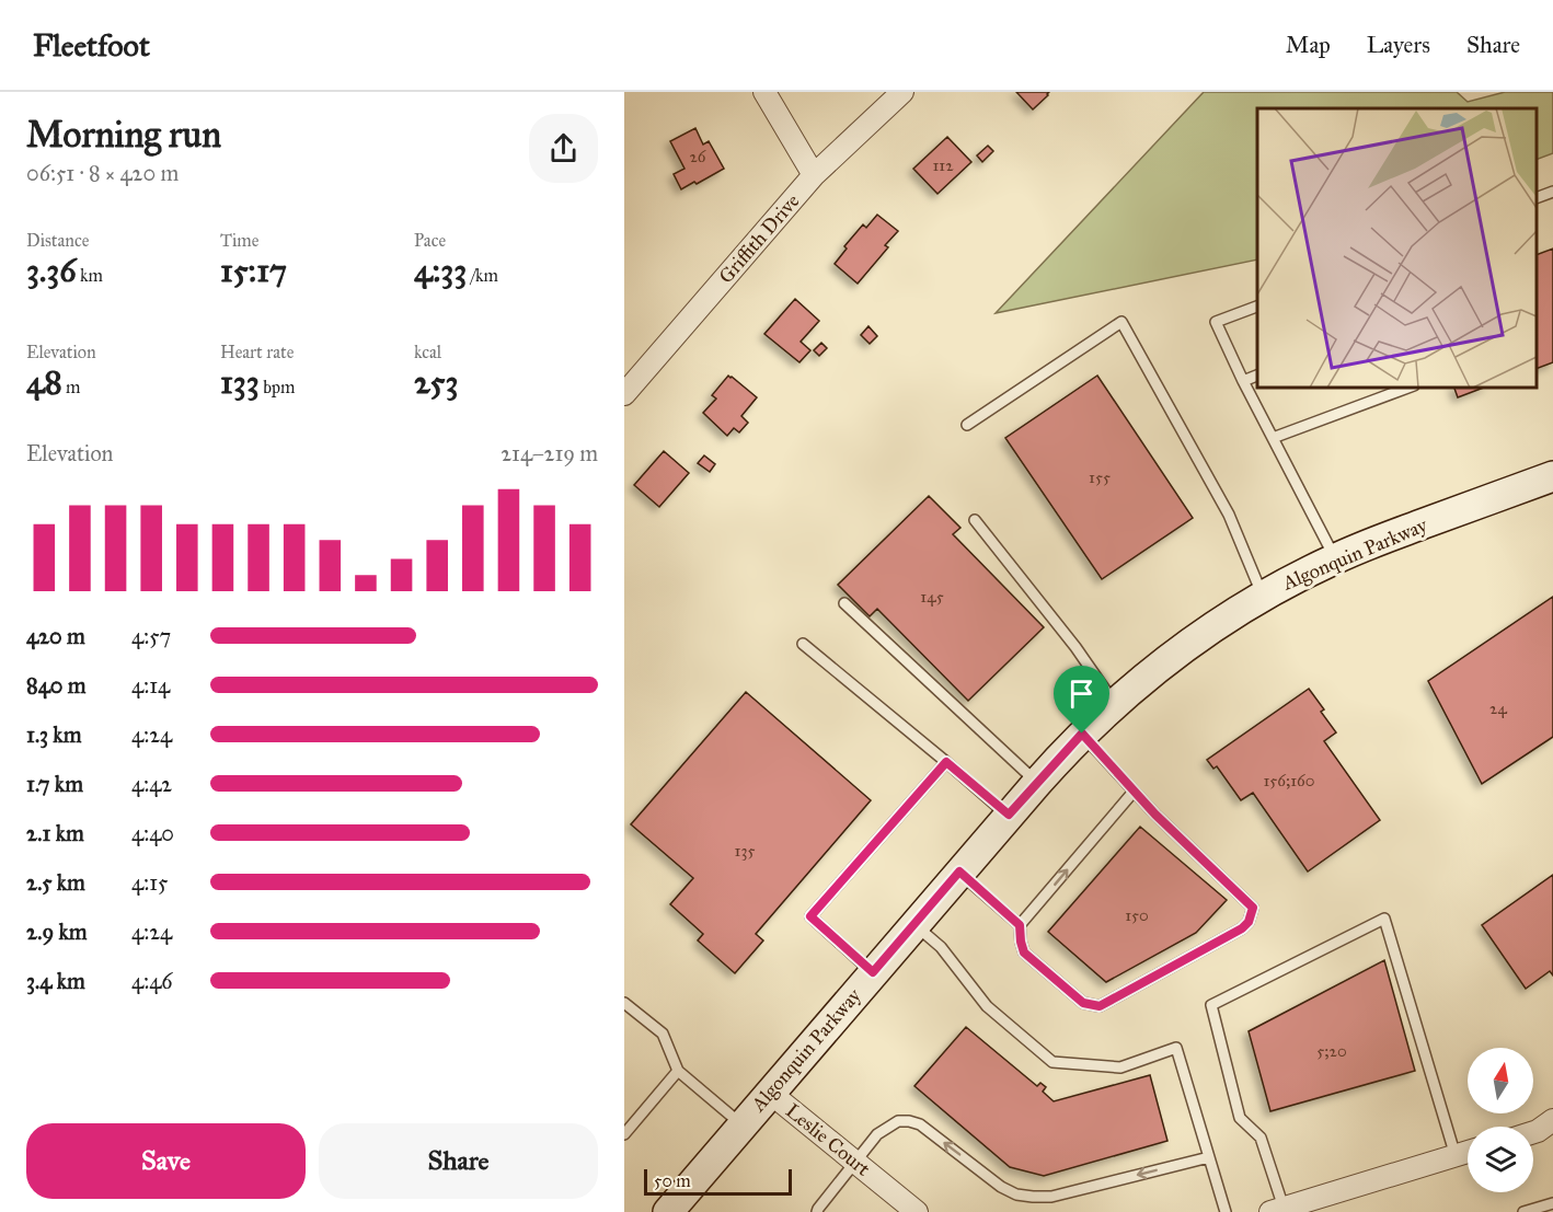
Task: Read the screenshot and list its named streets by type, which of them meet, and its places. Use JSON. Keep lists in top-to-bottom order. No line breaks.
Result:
{"streets":{"street":["Griffith Drive","Algonquin Parkway","Leslie Court"]},"crossings":[["Algonquin Parkway","Leslie Court"]],"house_numbers":["26","112","155","145","24","156;160","135","150","5;20"],"scale_bar":"50 m","north":"top","page":{"header":"Fleetfoot","nav":["Map","Layers","Share"],"heading":["Morning run","06:51 · 8 × 420 m"],"stats":[["Distance","3.36 km"],["Time","15:17"],["Pace","4:33 /km"],["Elevation","48 m"],["Heart rate","133 bpm"],["kcal","253"]],"chart":["Elevation","214–219 m"],"list":[{"name":"420 m","note":"4:57"},{"name":"840 m","note":"4:14"},{"name":"1.3 km","note":"4:24"},{"name":"1.7 km","note":"4:42"},{"name":"2.1 km","note":"4:40"},{"name":"2.5 km","note":"4:15"},{"name":"2.9 km","note":"4:24"},{"name":"3.4 km","note":"4:46"}],"buttons":["Save","Share"],"scale":"50 m"}}
